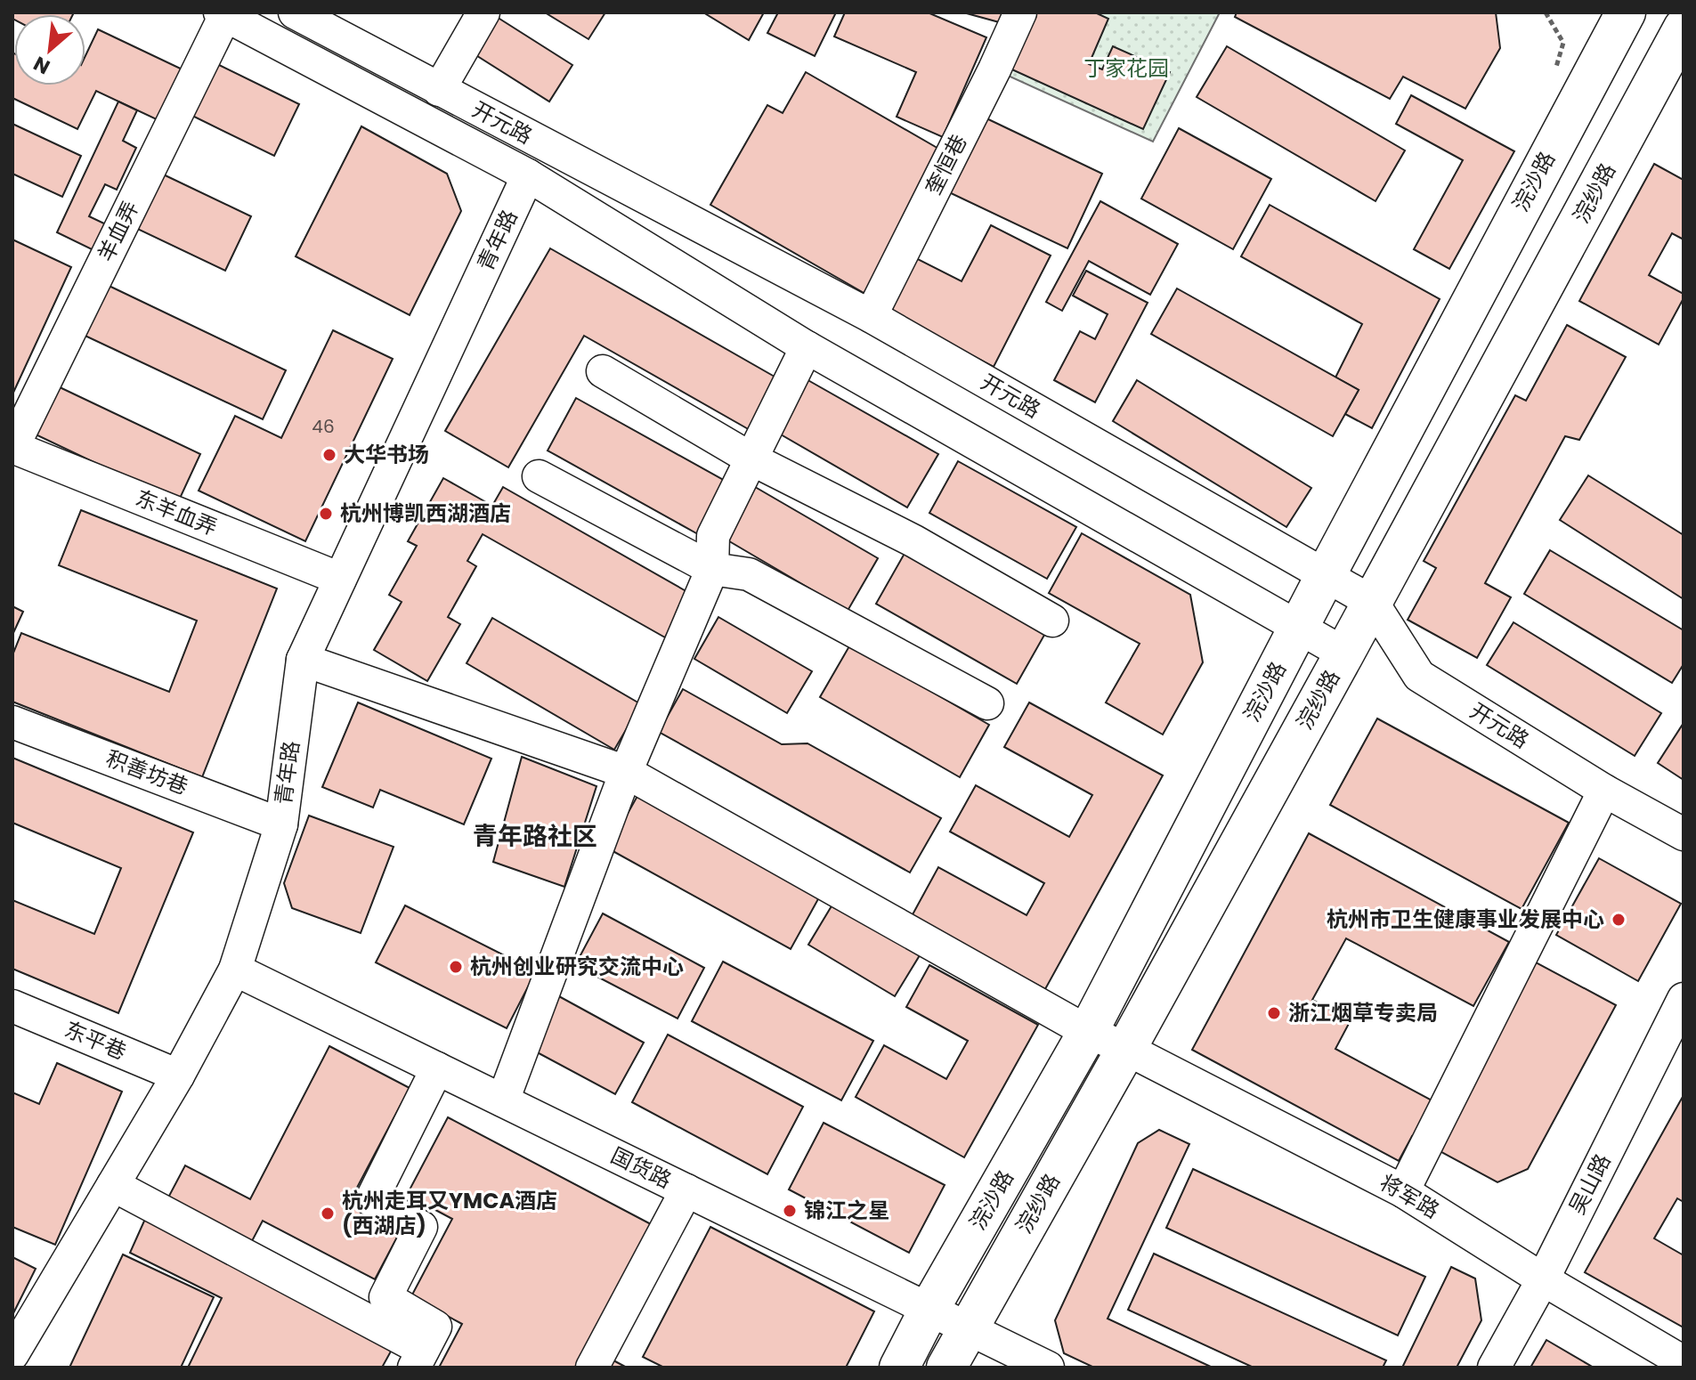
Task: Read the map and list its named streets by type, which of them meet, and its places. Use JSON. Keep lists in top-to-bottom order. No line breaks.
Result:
{"streets":{"main road":["浣沙路","浣纱路"],"street":["开元路","奎恒巷","羊血弄","青年路","东羊血弄","积善坊巷","东平巷","国货路","吴山路","将军路"]},"crossings":[["开元路","奎恒巷"],["开元路","浣沙路"],["开元路","浣纱路"],["开元路","羊血弄"],["开元路","青年路"],["浣沙路","国货路"],["浣沙路","将军路"],["浣纱路","国货路"],["浣纱路","将军路"],["羊血弄","东羊血弄"],["青年路","东羊血弄"],["青年路","积善坊巷"],["青年路","东平巷"],["青年路","国货路"],["青年路","将军路"],["吴山路","将军路"]],"districts":["青年路社区"],"parks":["丁家花园"],"places":["大华书场","杭州博凯西湖酒店","杭州市卫生健康事业发展中心","杭州创业研究交流中心","浙江烟草专卖局","锦江之星","杭州走耳又YMCA酒店 (西湖店)"],"house_numbers":["46"],"north":"bottom left"}
